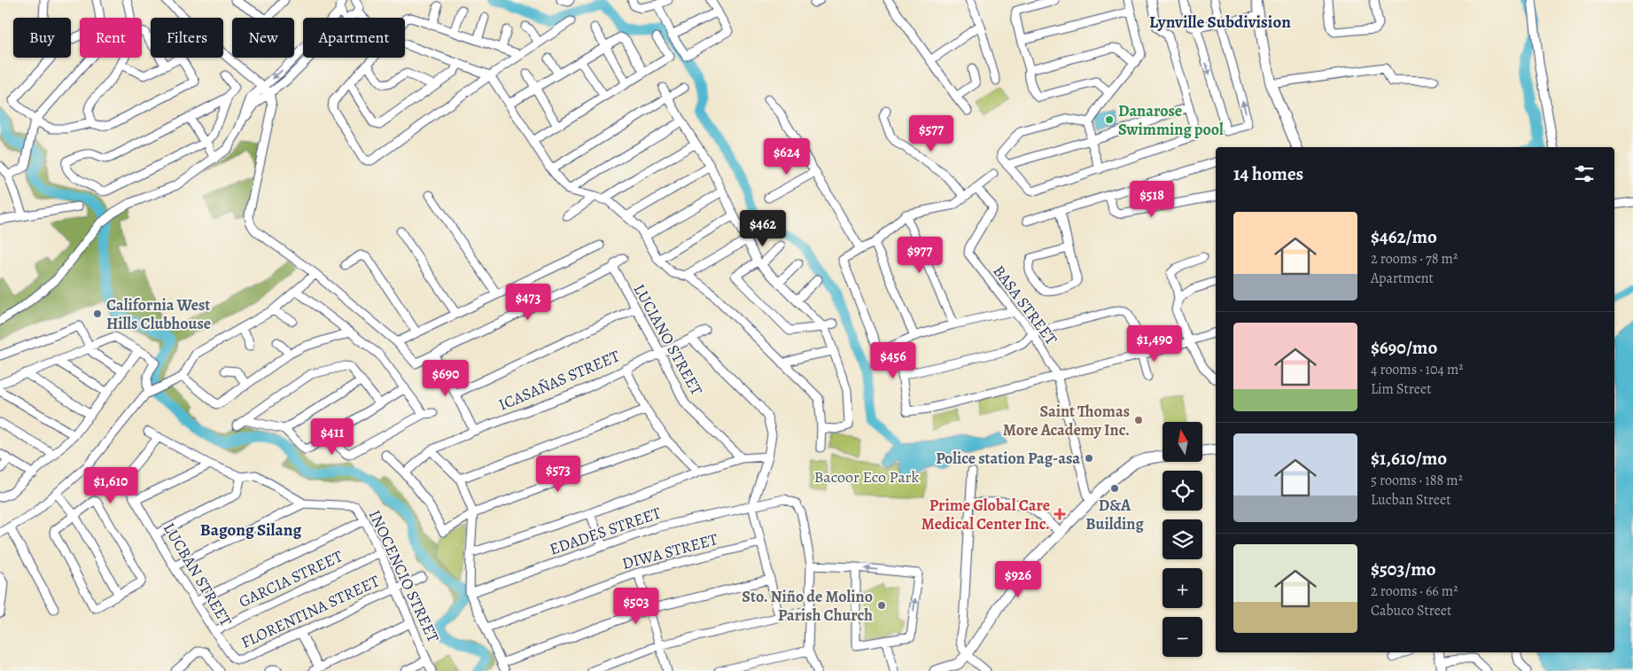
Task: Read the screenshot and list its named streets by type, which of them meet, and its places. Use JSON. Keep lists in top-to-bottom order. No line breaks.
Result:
{"streets":{"street":["BASA STREET","LUCIANO STREET","ICASAÑAS STREET","EDADES STREET","DIWA STREET","LUCBAN STREET","INOCENCIO STREET","GARCIA STREET","FLORENTINA STREET"]},"crossings":[["LUCIANO STREET","ICASAÑAS STREET"],["LUCBAN STREET","INOCENCIO STREET"],["LUCBAN STREET","GARCIA STREET"],["LUCBAN STREET","FLORENTINA STREET"],["INOCENCIO STREET","GARCIA STREET"],["INOCENCIO STREET","FLORENTINA STREET"]],"districts":["Lynville Subdivision","Bagong Silang"],"parks":["Bacoor Eco Park"],"places":{"other":["Danarose Swimming pool","California West Hills Clubhouse","Saint Thomas More Academy Inc.","Police station Pag-asa","D&A Building","Sto. Niño de Molino Parish Church"],"health":["Prime Global Care Medical Center Inc."]},"north":"top","page":{"chip":["Buy","Rent","Filters","New","Apartment"],"price":["$577","$624","$518","$462","$977","$473","$1,490","$456","$690","$411","$573","$1,610","$926","$503"],"heading":"14 homes","list":[{"name":"$462/mo","note":"2 rooms · 78 m² · Apartment"},{"name":"$690/mo","note":"4 rooms · 104 m² · Lim Street"},{"name":"$1,610/mo","note":"5 rooms · 188 m² · Lucban Street"},{"name":"$503/mo","note":"2 rooms · 66 m² · Cabuco Street"}],"map_buttons":["+","−"]}}
